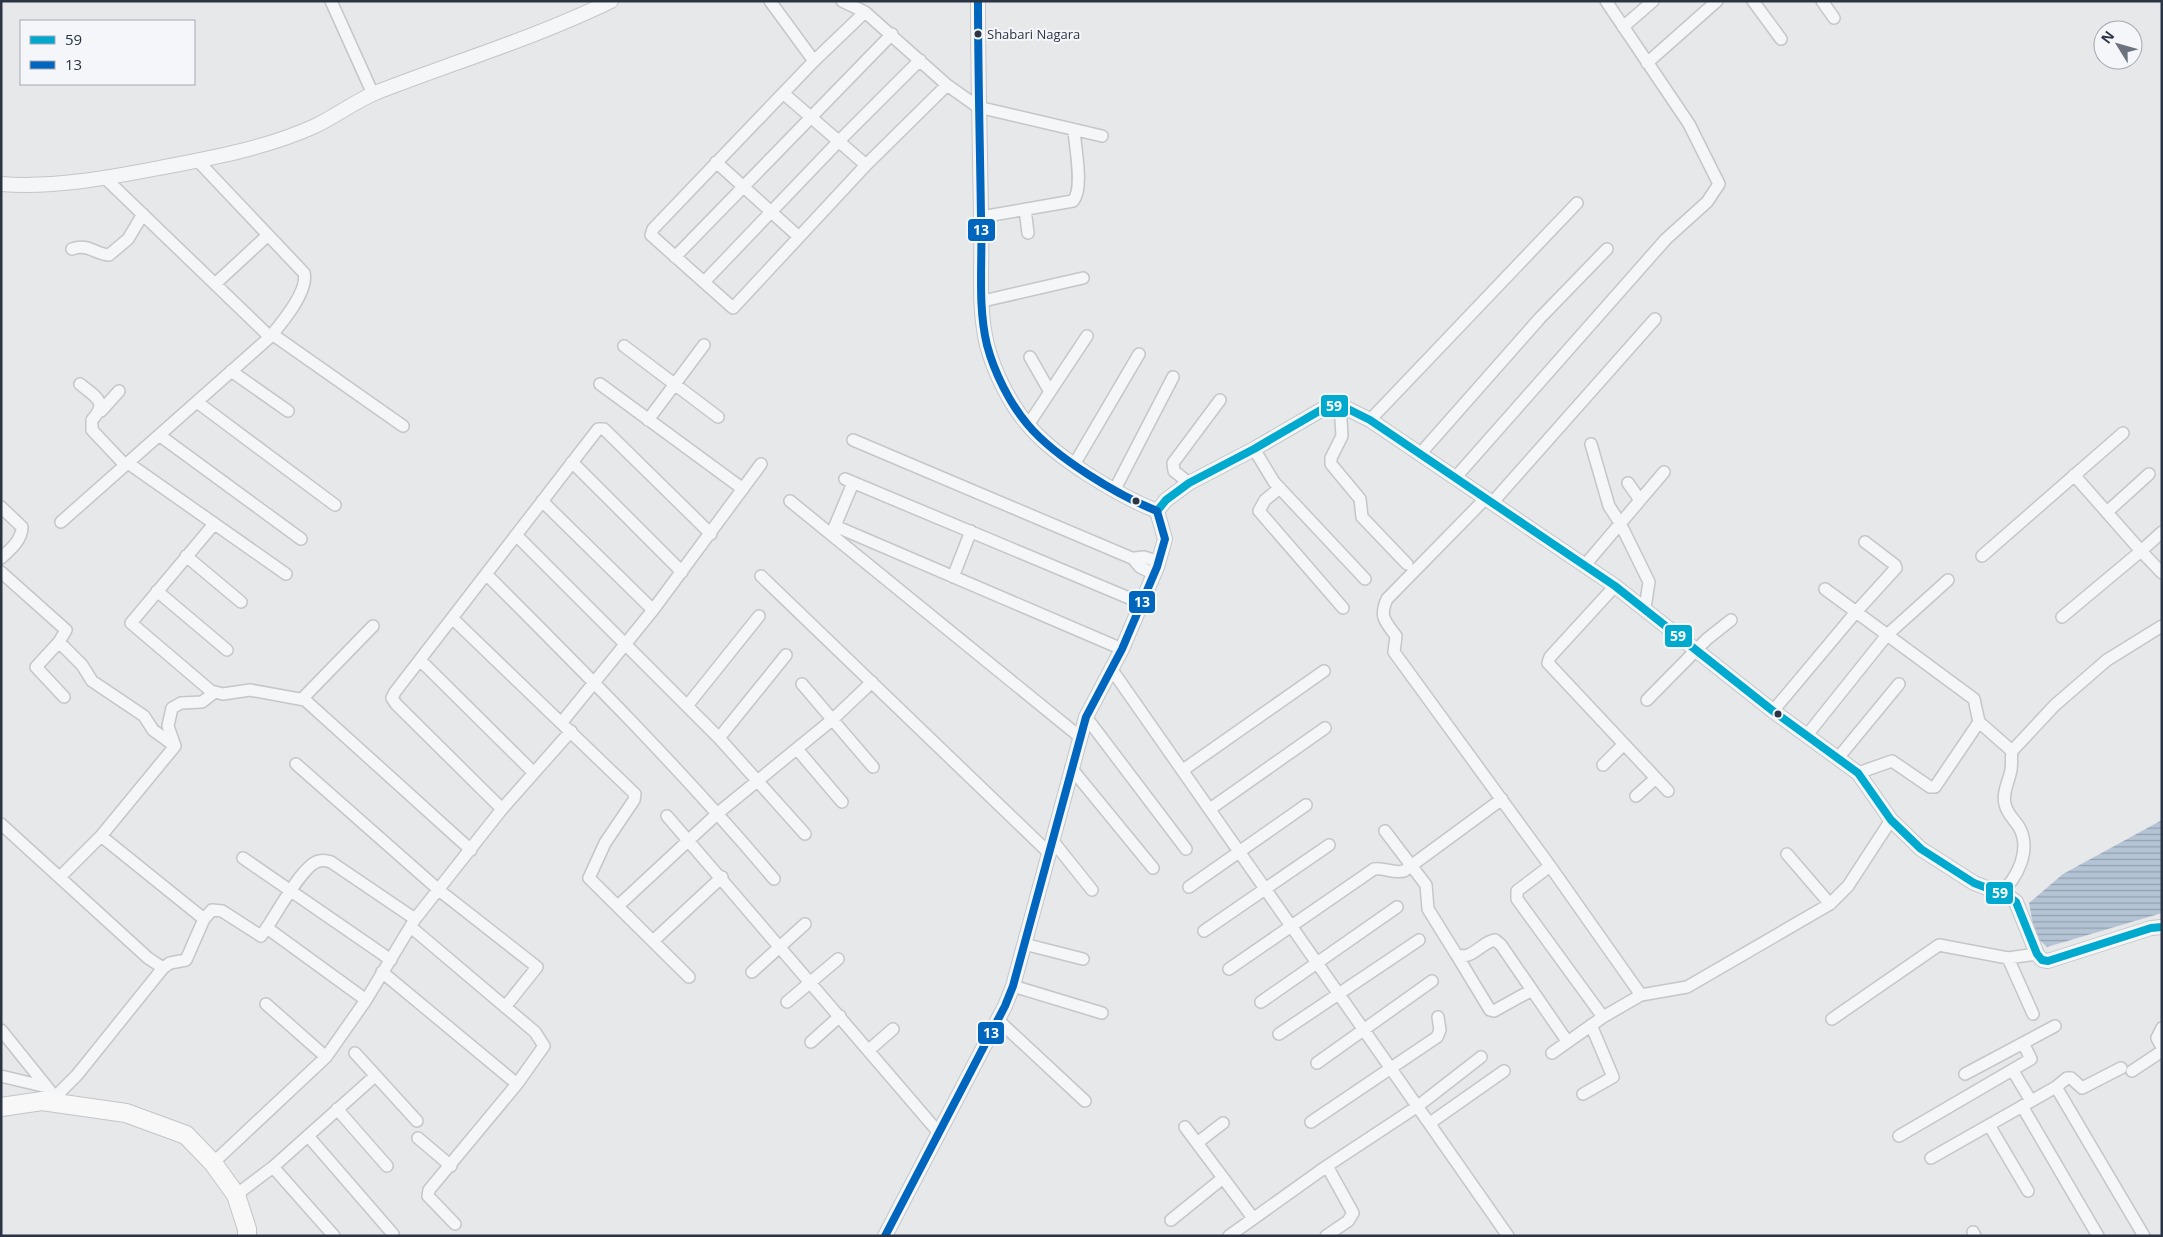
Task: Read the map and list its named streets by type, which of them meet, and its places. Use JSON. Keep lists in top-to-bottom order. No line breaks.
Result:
{"places":["Shabari Nagara"],"lines":["transit line 13","transit line 59"],"legend":["59","13"],"north":"top left"}
